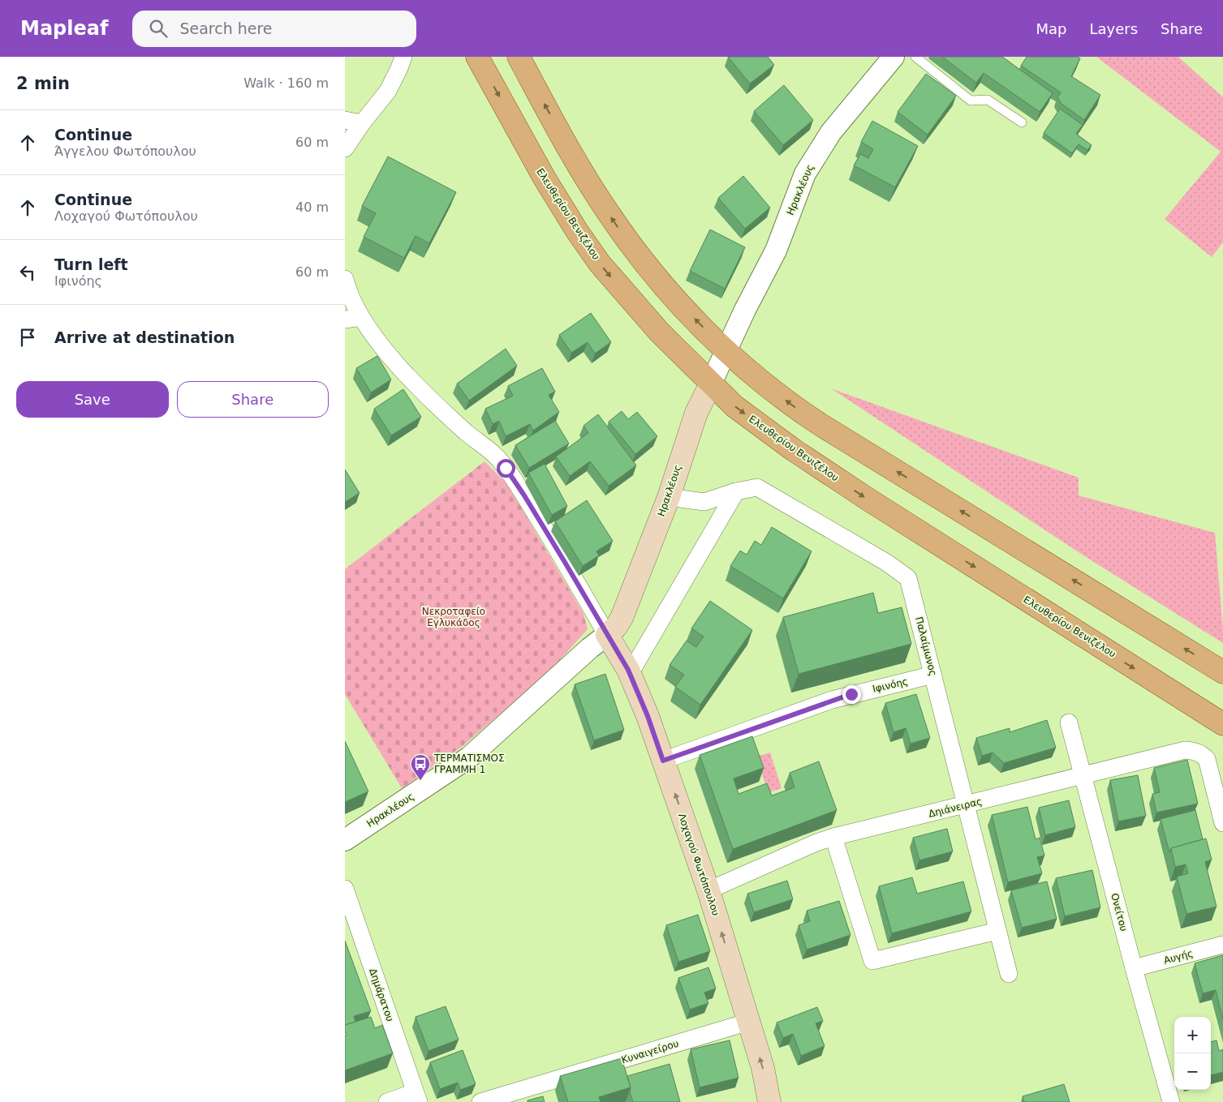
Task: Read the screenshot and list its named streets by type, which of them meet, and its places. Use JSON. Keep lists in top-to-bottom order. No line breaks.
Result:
{"streets":{"main road":["Ηρακλέους","Ελευθερίου Βενιζέλου","Λοχαγού Φωτόπουλου"],"street":["Παλαίμωνος","Ιφινόης","Δηιάνειρας","Ονείτου","Αυγής","Δημάρατου","Κυναιγείρου"]},"crossings":[["Ηρακλέους","Ελευθερίου Βενιζέλου"],["Ηρακλέους","Παλαίμωνος"],["Ηρακλέους","Λοχαγού Φωτόπουλου"],["Παλαίμωνος","Ιφινόης"],["Παλαίμωνος","Δηιάνειρας"],["Ιφινόης","Λοχαγού Φωτόπουλου"],["Δηιάνειρας","Λοχαγού Φωτόπουλου"],["Δηιάνειρας","Ονείτου"],["Λοχαγού Φωτόπουλου","Κυναιγείρου"],["Ονείτου","Αυγής"]],"one_way":["Λοχαγού Φωτόπουλου"],"parks":["Νεκροταφείο Εγλυκάδος"],"places":{"bus stop":["ΤΕΡΜΑΤΙΣΜΟΣ ΓΡΑΜΜΗ 1"]},"page":{"header":"Mapleaf","search":"Search here","nav":["Map","Layers","Share"],"heading":["2 min","Walk · 160 m"],"list":[["Continue","Άγγελου Φωτόπουλου","60 m"],["Continue","Λοχαγού Φωτόπουλου","40 m"],["Turn left","Ιφινόης","60 m"],"Arrive at destination"],"buttons":["Save","Share"],"map_buttons":["+","−"]}}
